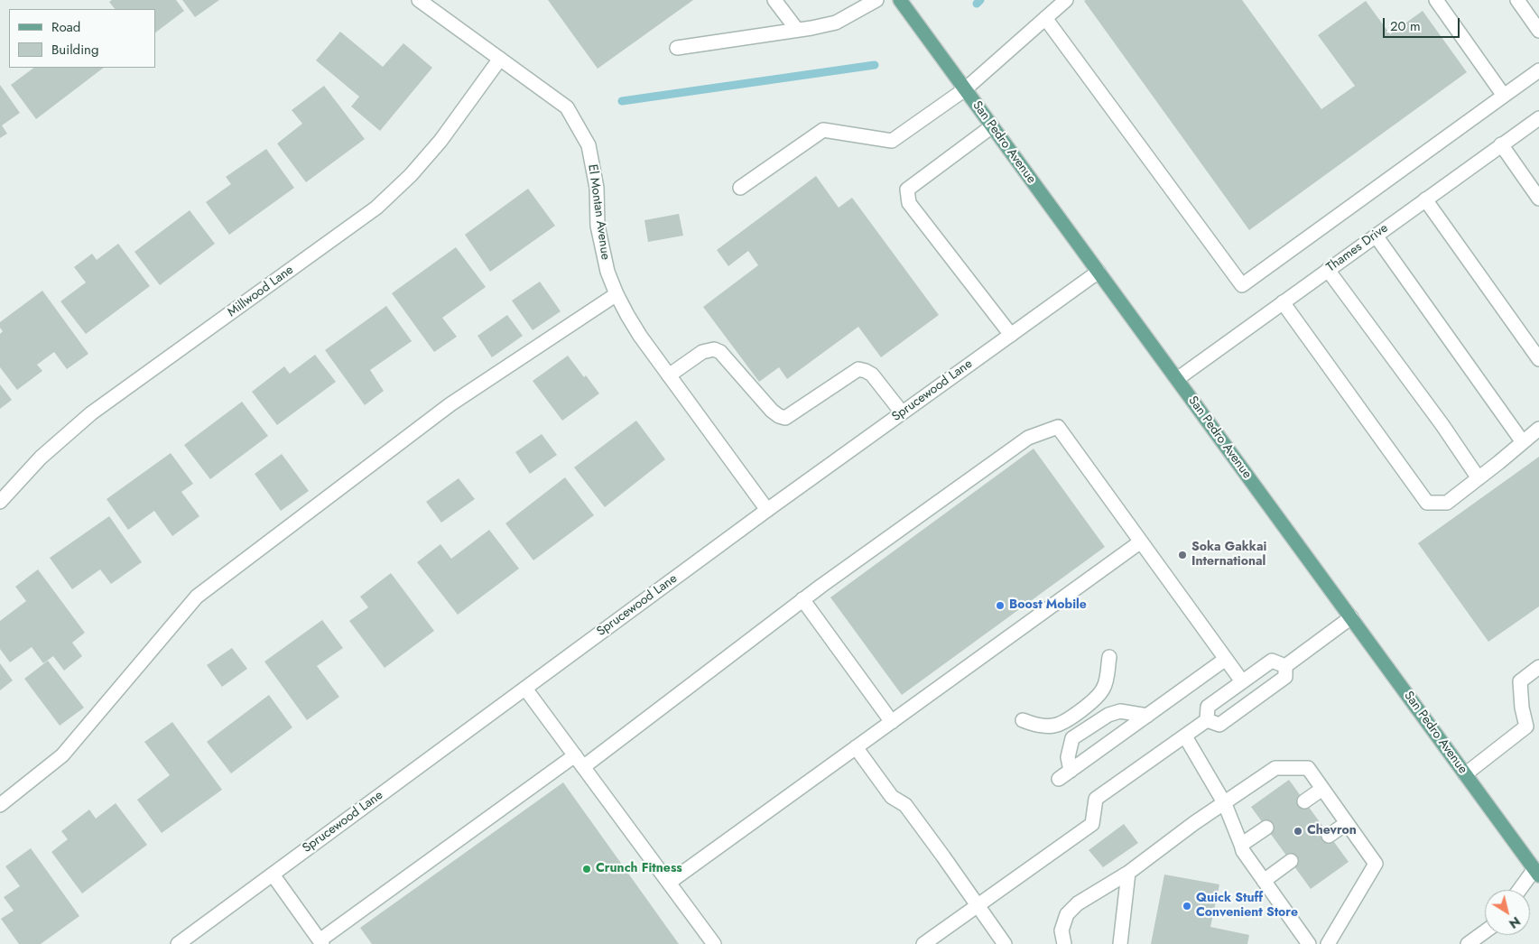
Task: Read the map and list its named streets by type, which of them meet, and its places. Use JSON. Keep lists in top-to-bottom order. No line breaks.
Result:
{"streets":{"main road":["San Pedro Avenue"],"street":["El Montan Avenue","Thames Drive","Millwood Lane","Sprucewood Lane"]},"crossings":[["San Pedro Avenue","Thames Drive"],["San Pedro Avenue","Sprucewood Lane"],["El Montan Avenue","Millwood Lane"],["El Montan Avenue","Sprucewood Lane"]],"places":["Soka Gakkai International","Boost Mobile","Chevron","Crunch Fitness","Quick Stuff Convenient Store"],"legend":["Road","Building"],"scale_bar":"20 m","north":"bottom right"}
